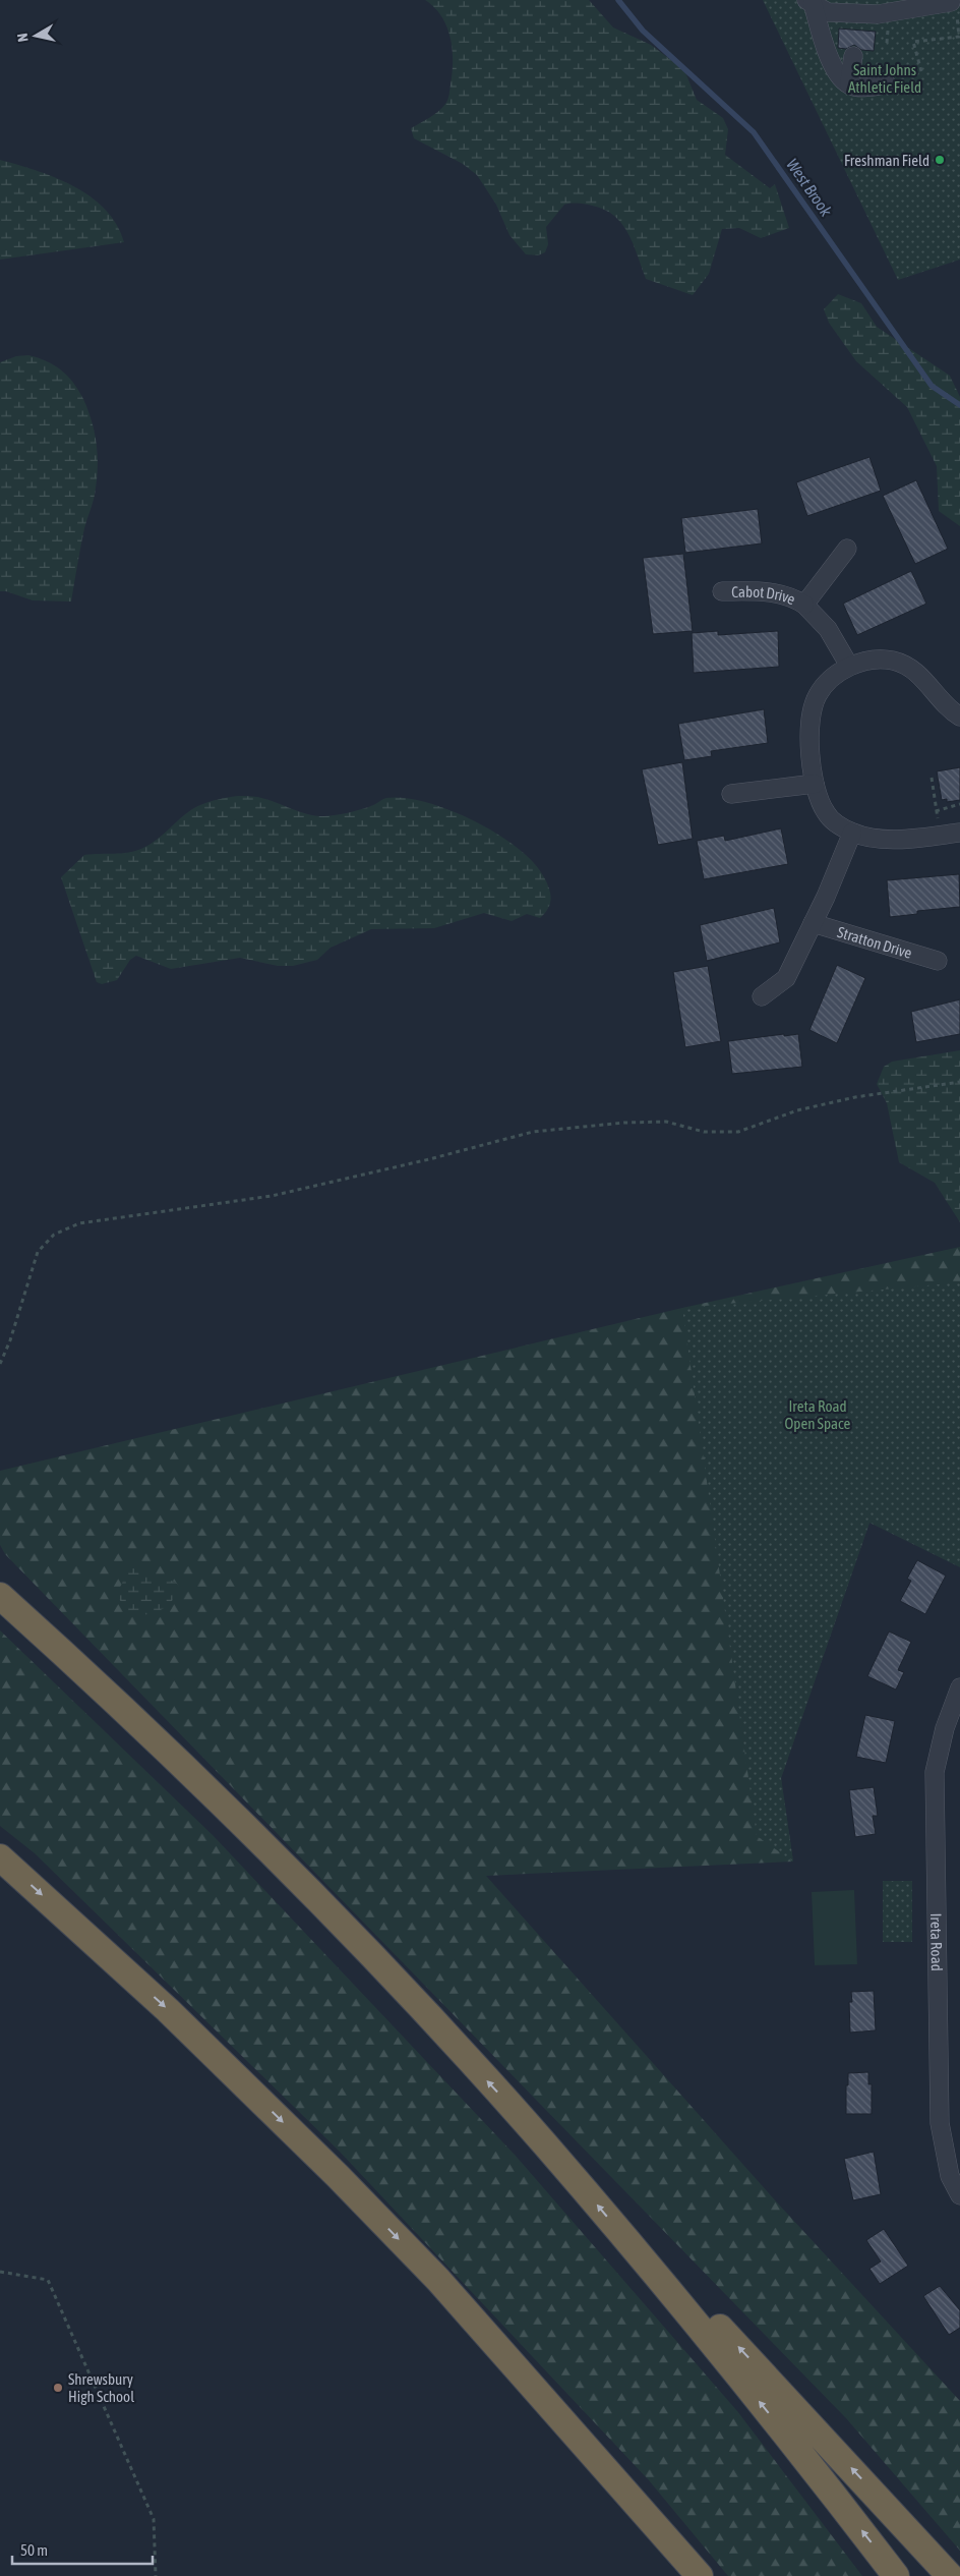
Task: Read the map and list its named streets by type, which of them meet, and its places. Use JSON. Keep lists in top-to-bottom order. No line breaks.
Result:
{"streets":{"street":["Cabot Drive","Stratton Drive","Ireta Road"]},"water":["West Brook"],"parks":["Saint Johns Athletic Field","Ireta Road Open Space"],"places":["Freshman Field","Shrewsbury High School"],"scale_bar":"50 m","north":"left"}
